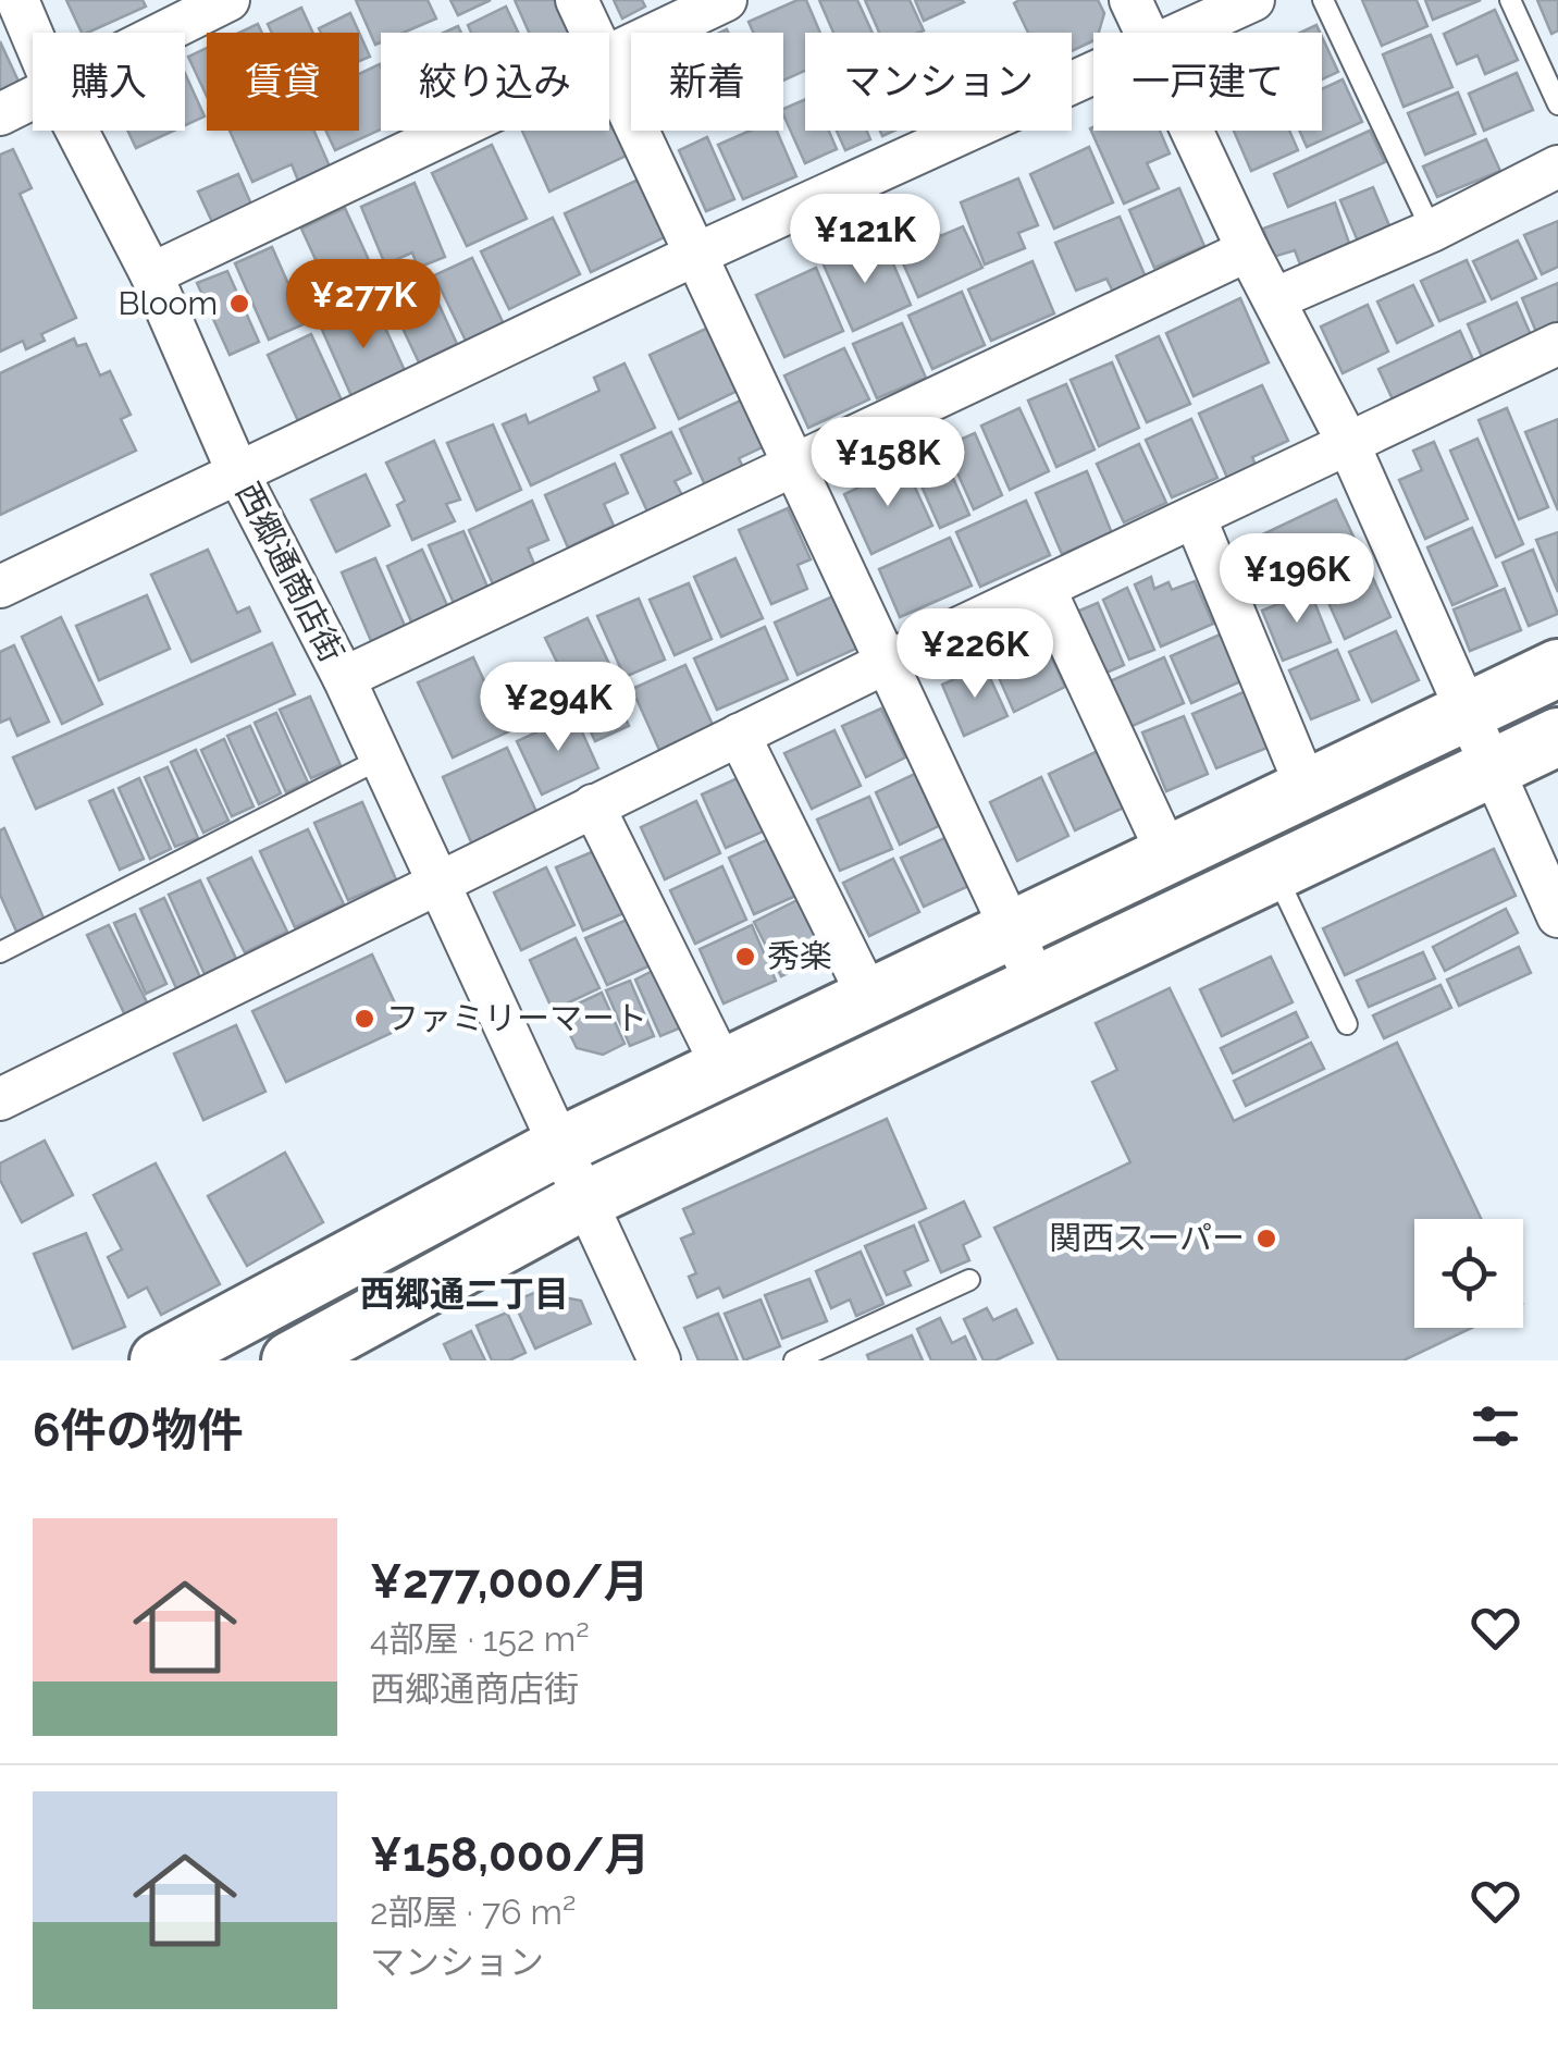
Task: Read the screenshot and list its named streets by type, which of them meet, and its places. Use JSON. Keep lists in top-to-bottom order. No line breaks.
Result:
{"streets":{"street":["西郷通商店街"]},"districts":["西郷通二丁目"],"places":["Bloom","秀楽","ファミリーマート","関西スーパー"],"page":{"chip":["購入","賃貸","絞り込み","新着","マンション","一戸建て"],"price":["¥121K","¥277K","¥158K","¥196K","¥226K","¥294K"],"heading":"6件の物件","list":[{"name":"¥277,000/月","note":"4部屋 · 152 m² · 西郷通商店街"},{"name":"¥158,000/月","note":"2部屋 · 76 m² · マンション"}]}}
